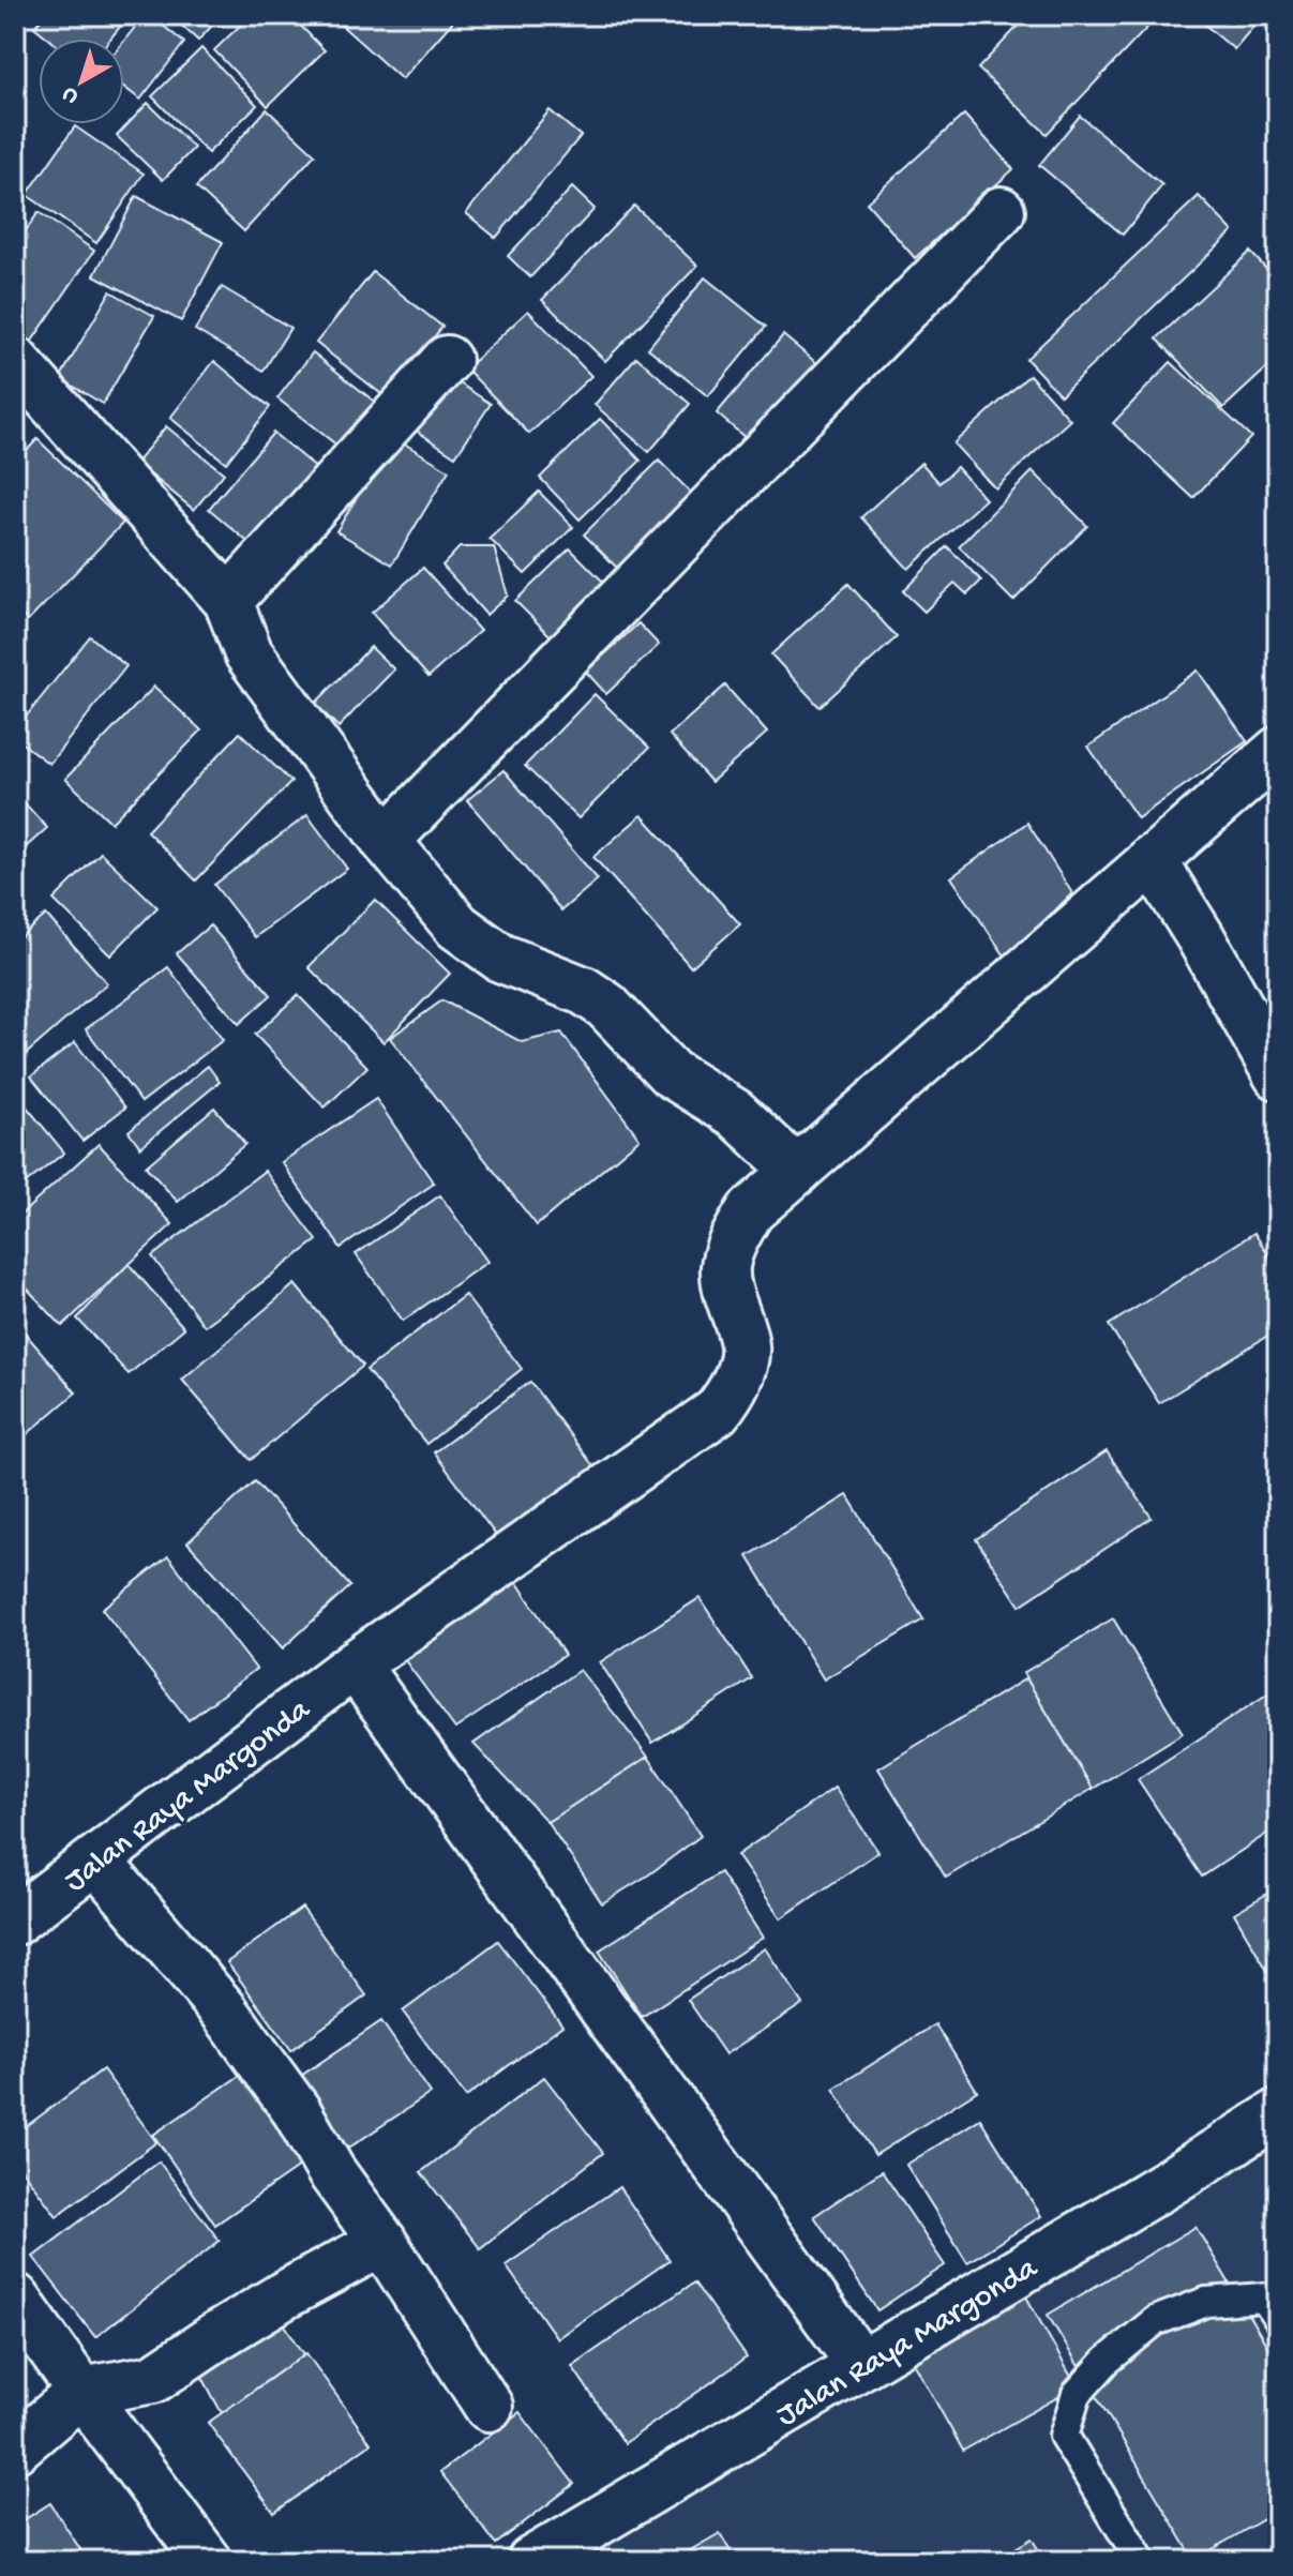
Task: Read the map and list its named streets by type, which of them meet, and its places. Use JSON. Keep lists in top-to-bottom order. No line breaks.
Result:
{"streets":{"street":["Jalan Raya Margonda"]},"north":"bottom left"}
